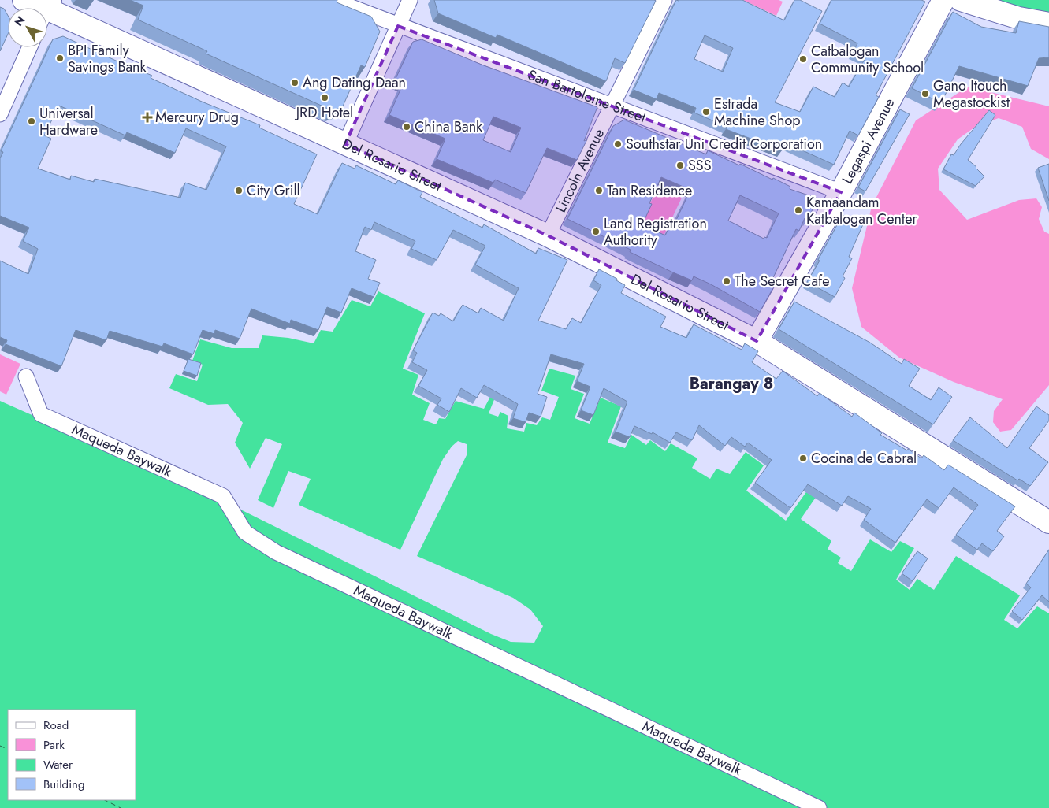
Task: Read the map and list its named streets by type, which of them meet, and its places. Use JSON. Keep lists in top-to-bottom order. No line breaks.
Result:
{"streets":{"street":["San Bartolome Street","Legaspi Avenue","Del Rosario Street","Lincoln Avenue","Maqueda Baywalk"]},"crossings":[["San Bartolome Street","Legaspi Avenue"],["San Bartolome Street","Lincoln Avenue"],["Legaspi Avenue","Del Rosario Street"],["Del Rosario Street","Lincoln Avenue"]],"districts":["Barangay 8"],"places":{"other":["BPI Family Savings Bank","Catbalogan Community School","Ang Dating Daan","Gano Itouch Megastockist","JRD Hotel","Estrada Machine Shop","Universal Hardware","China Bank","Southstar Uni Credit Corporation","SSS","City Grill","Tan Residence","Kamaandam Katbalogan Center","Land Registration Authority","The Secret Cafe","Cocina de Cabral"],"health":["Mercury Drug"]},"legend":["Road","Park","Water","Building"],"north":"top left"}
